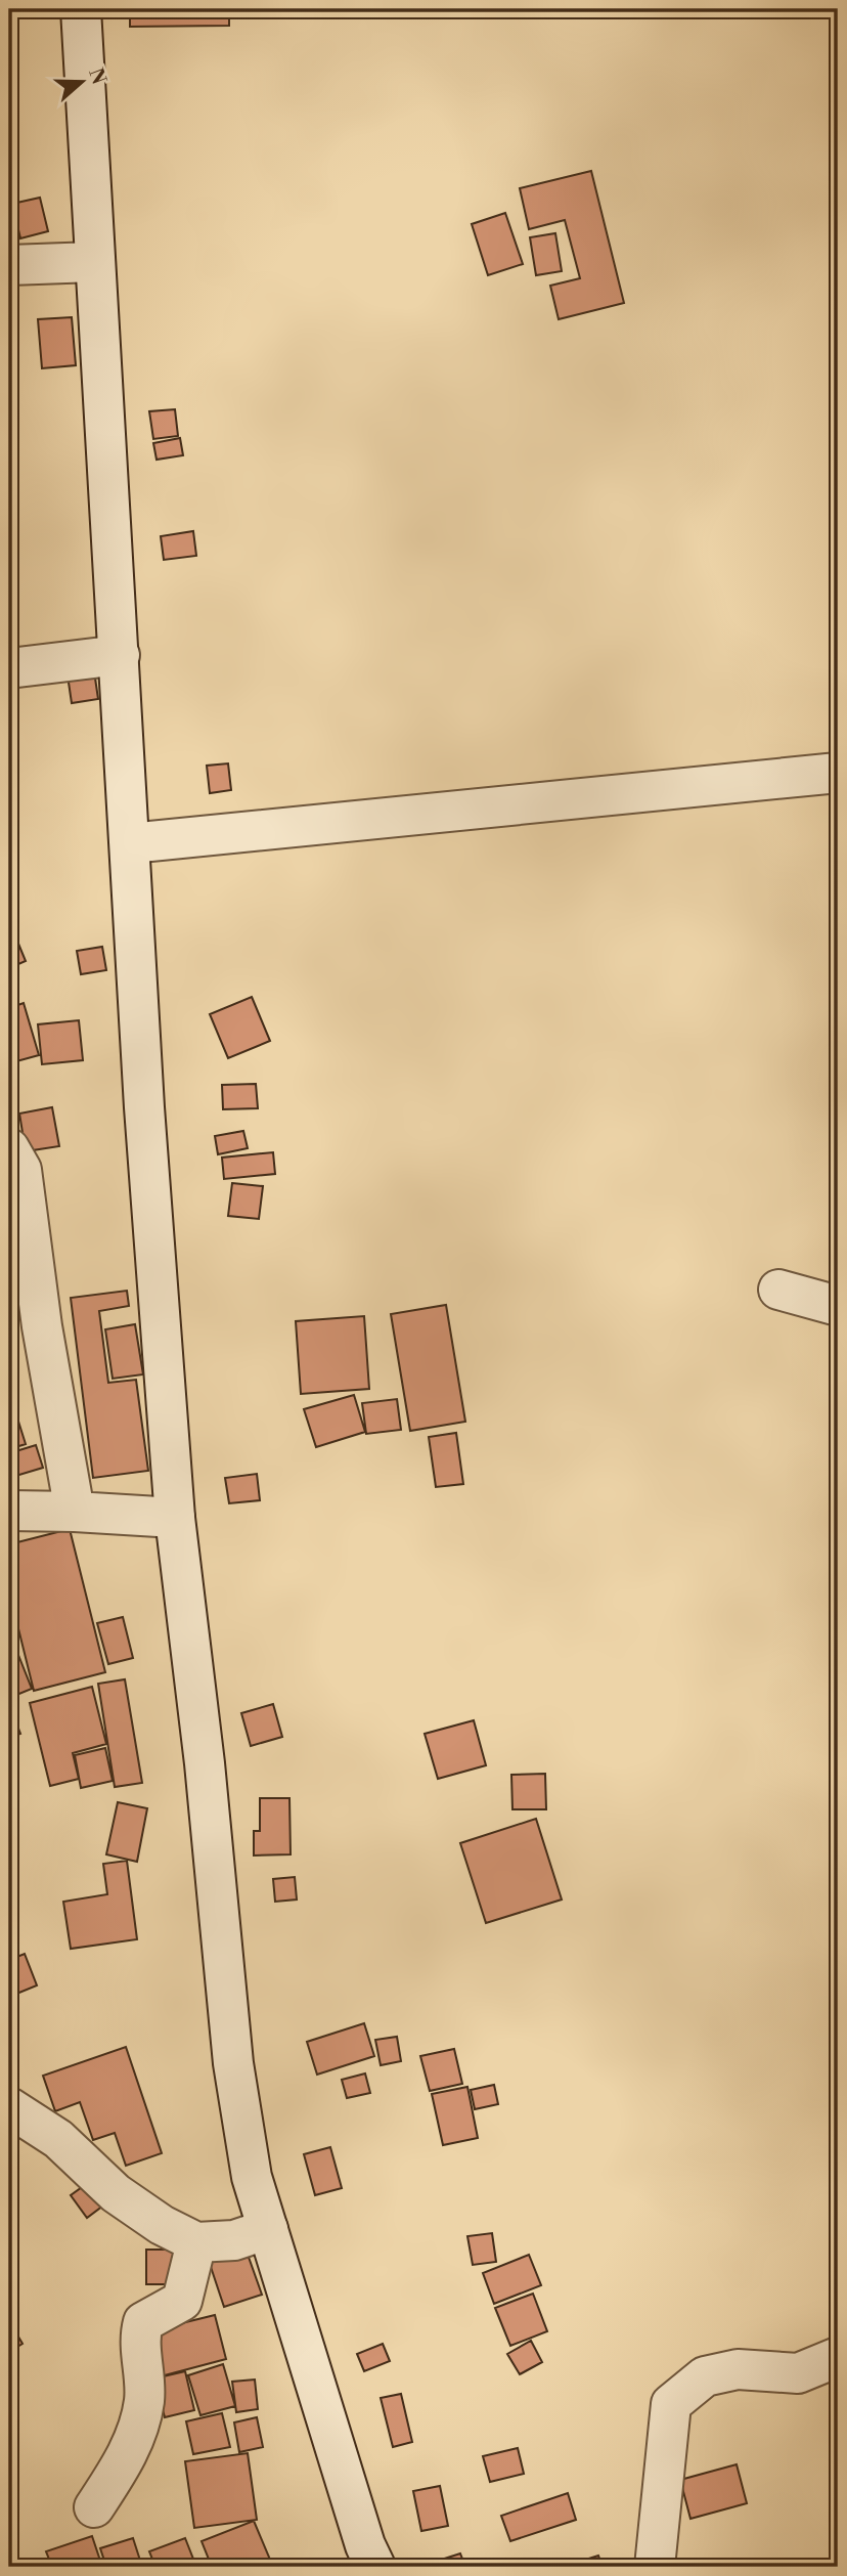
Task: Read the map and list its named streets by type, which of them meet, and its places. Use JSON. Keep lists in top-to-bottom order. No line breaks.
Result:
{"north":"right"}
